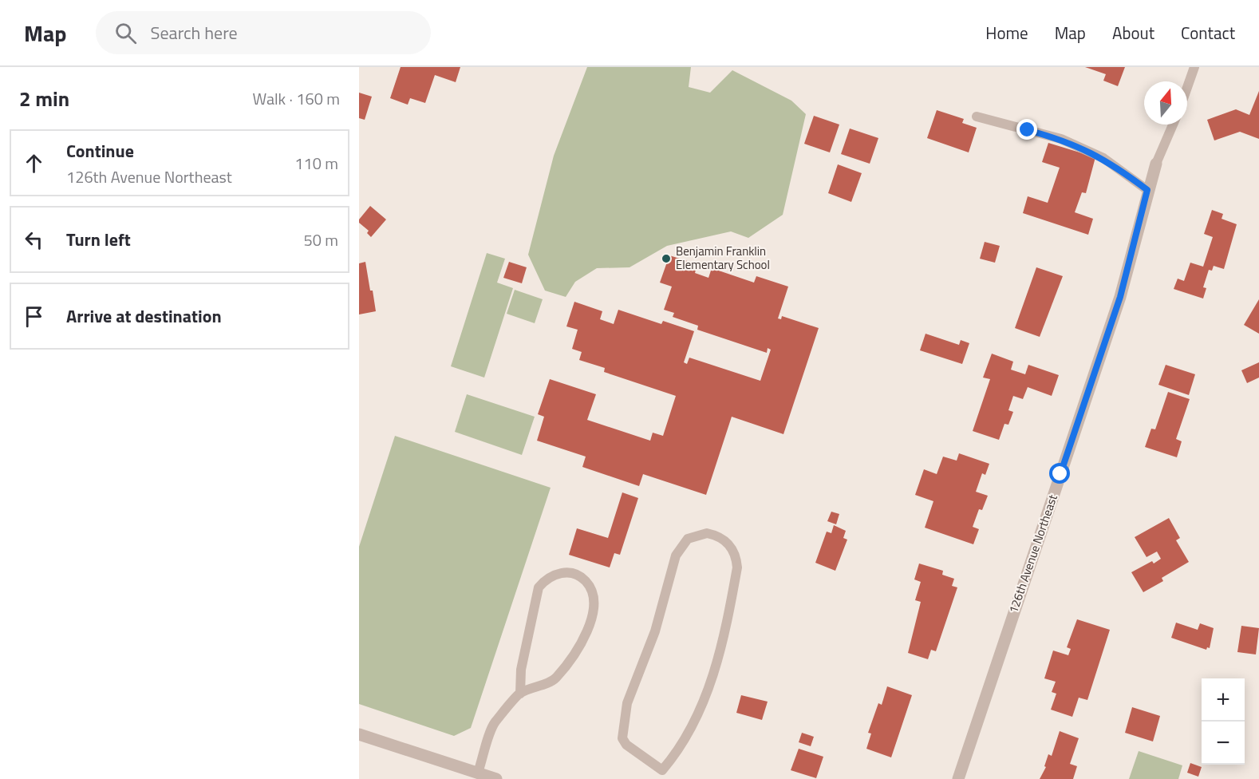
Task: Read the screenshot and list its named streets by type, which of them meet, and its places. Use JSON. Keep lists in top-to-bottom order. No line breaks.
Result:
{"streets":{"street":["126th Avenue Northeast"]},"places":["Benjamin Franklin Elementary School"],"north":"top","page":{"header":"Map","search":"Search here","nav":["Home","Map","About","Contact"],"heading":["2 min","Walk · 160 m"],"list":[["Continue","126th Avenue Northeast","110 m"],["Turn left","50 m"],"Arrive at destination"],"map_buttons":["+","−"]}}
